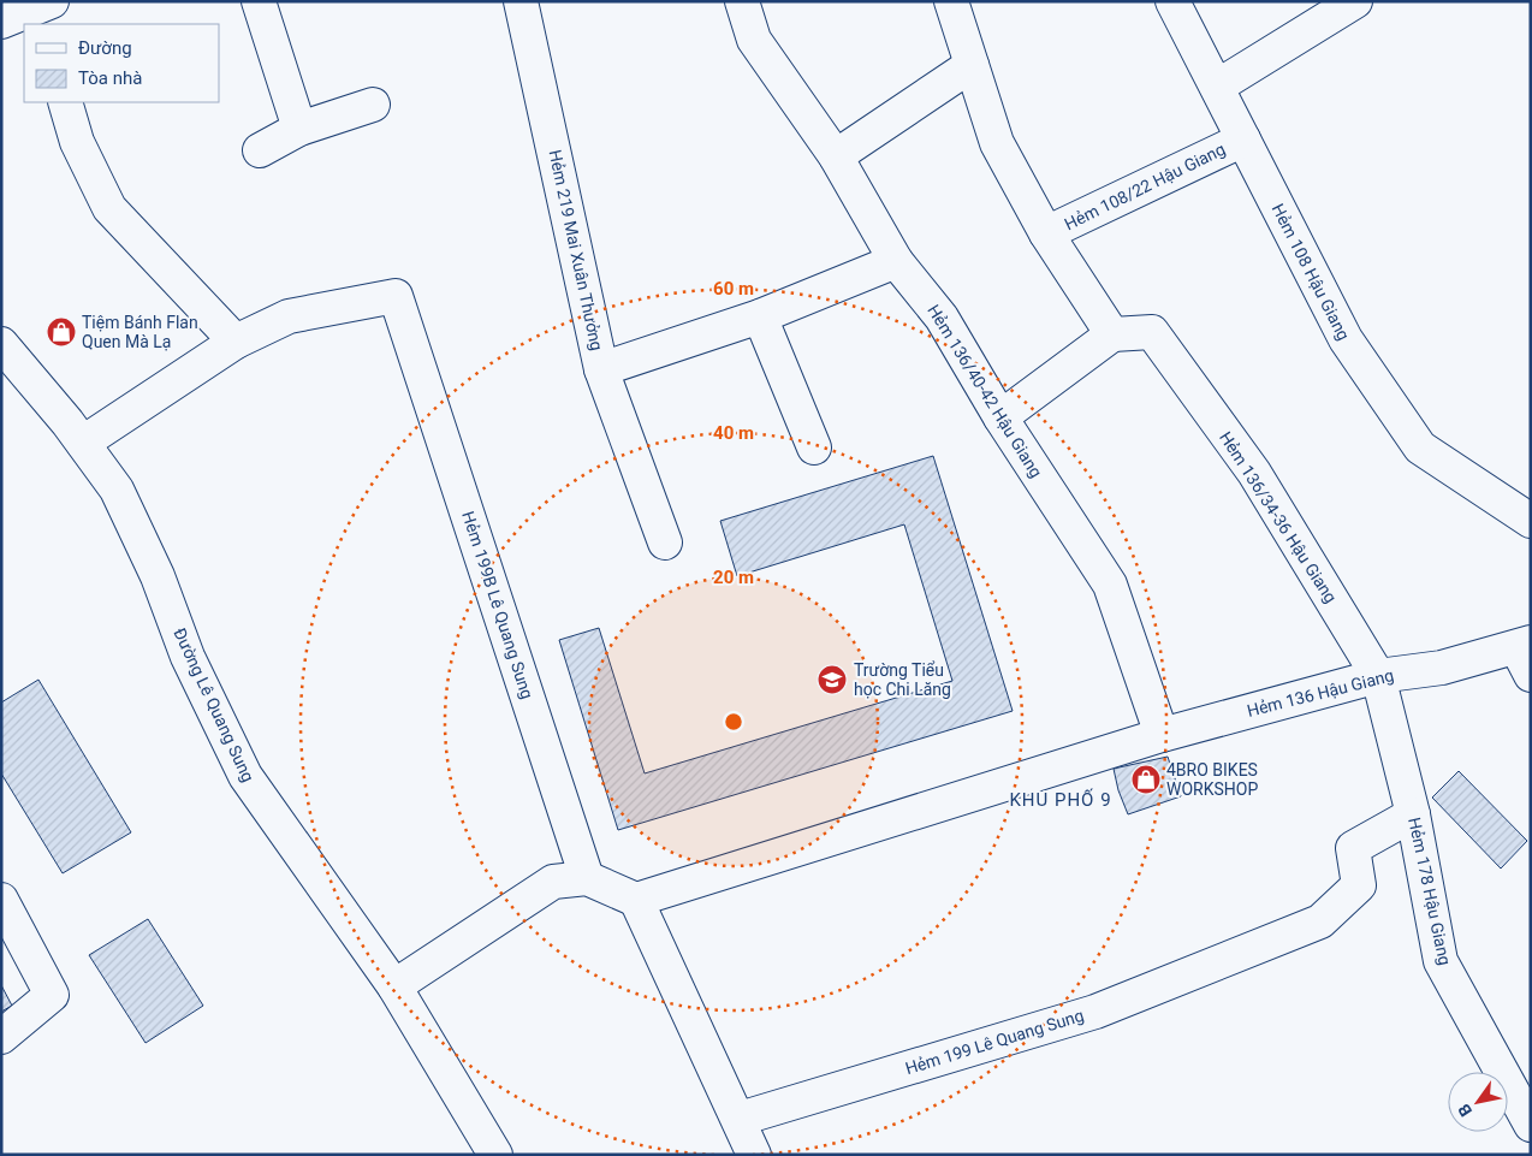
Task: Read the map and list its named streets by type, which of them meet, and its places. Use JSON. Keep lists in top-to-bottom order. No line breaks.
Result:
{"streets":{"street":["Hẻm 108/22 Hậu Giang","Hẻm 219 Mai Xuân Thưởng","Hẻm 108 Hậu Giang","Hẻm 136/40-42 Hậu Giang","Hẻm 136/34-36 Hậu Giang","Hẻm 199B Lê Quang Sung","Hẻm 136 Hậu Giang","Đường Lê Quang Sung","Hẻm 178 Hậu Giang","Hẻm 199 Lê Quang Sung"]},"crossings":[["Hẻm 108/22 Hậu Giang","Hẻm 108 Hậu Giang"],["Hẻm 219 Mai Xuân Thưởng","Hẻm 136/40-42 Hậu Giang"],["Hẻm 136/40-42 Hậu Giang","Hẻm 136 Hậu Giang"],["Hẻm 136/34-36 Hậu Giang","Hẻm 136 Hậu Giang"],["Hẻm 136/34-36 Hậu Giang","Hẻm 178 Hậu Giang"],["Hẻm 136 Hậu Giang","Hẻm 178 Hậu Giang"],["Hẻm 178 Hậu Giang","Hẻm 199 Lê Quang Sung"]],"districts":["KHU PHỐ 9"],"places":{"shop":["Tiệm Bánh Flan Quen Mà Lạ","4BRO BIKES WORKSHOP"],"school or university":["Trường Tiểu học Chi Lăng"]},"legend":["Đường","Tòa nhà"],"north":"bottom left","rings":["60 m","40 m","20 m"]}
